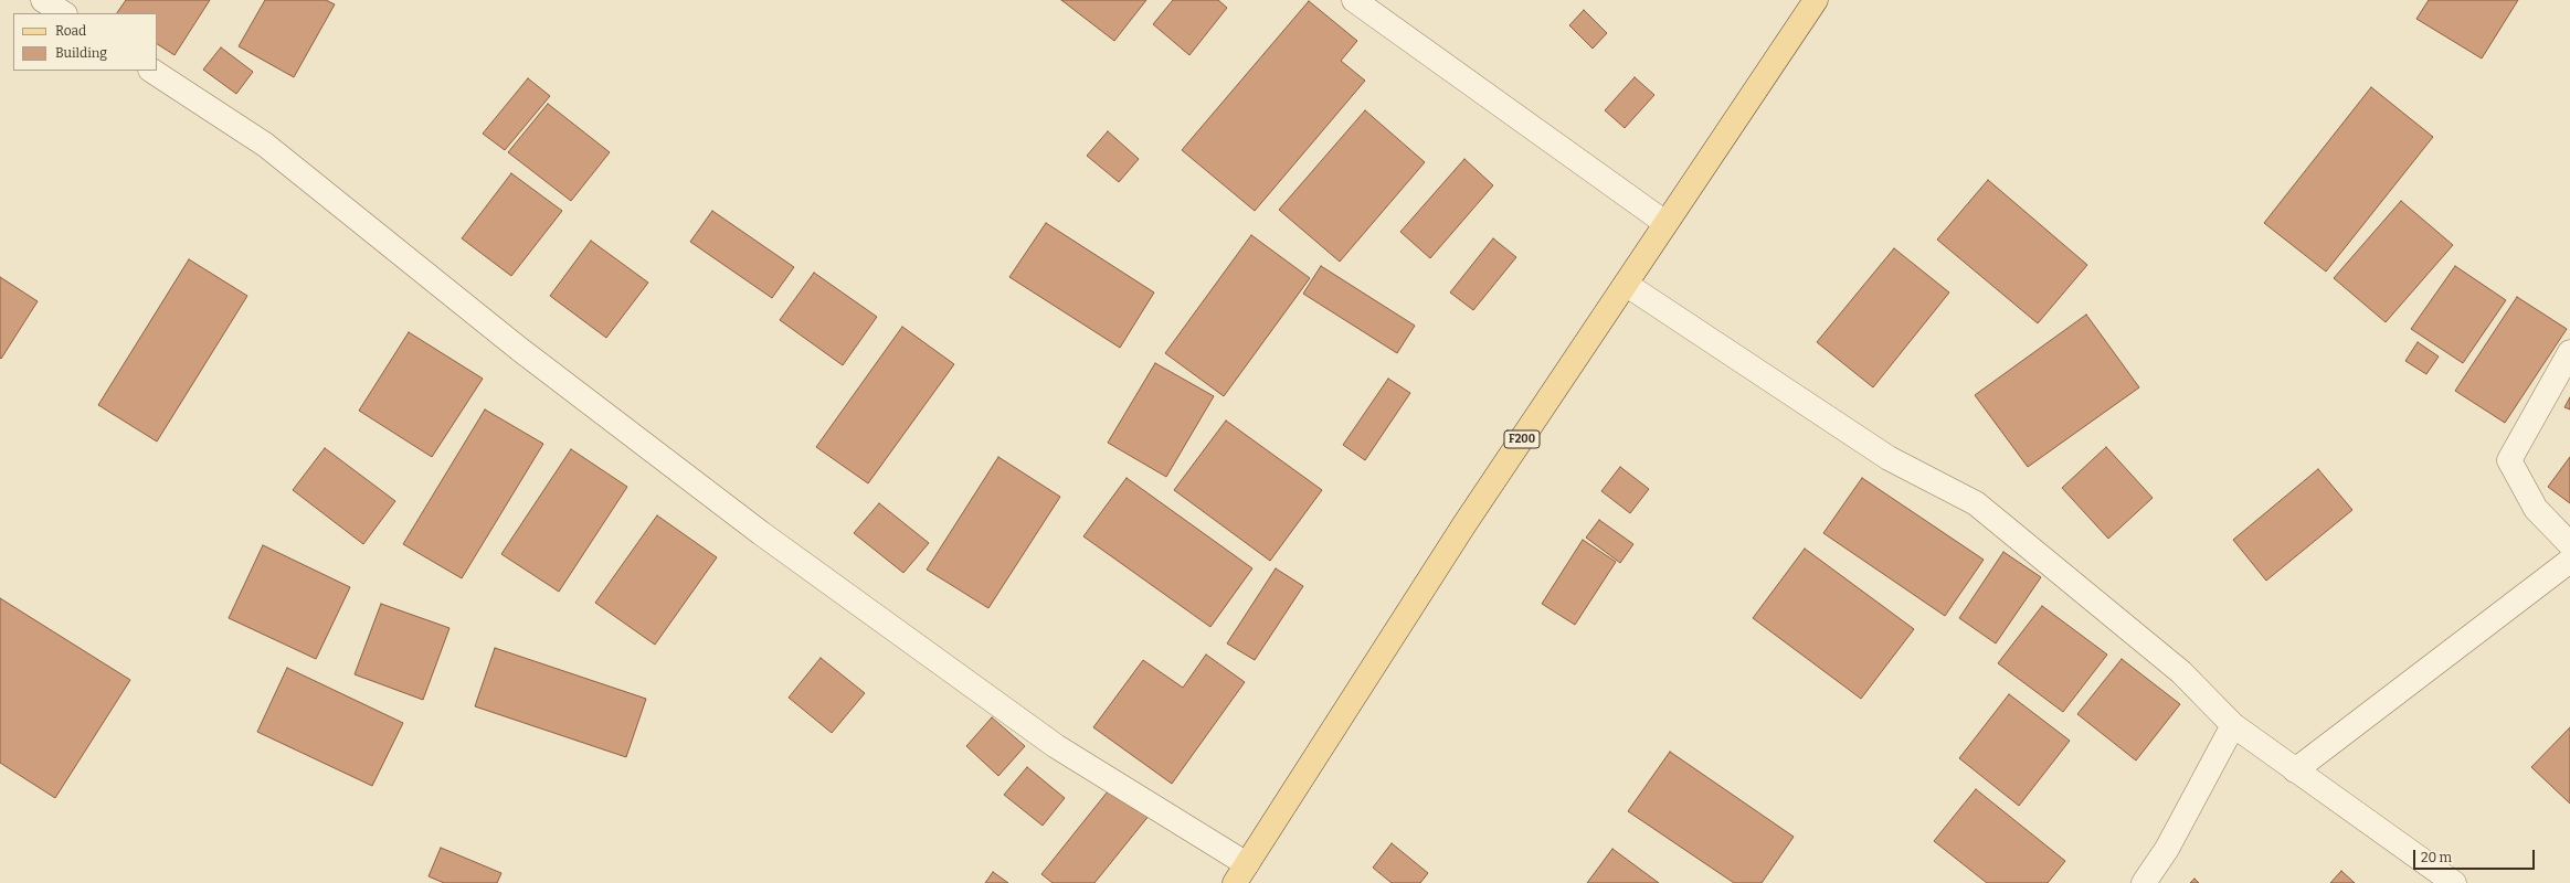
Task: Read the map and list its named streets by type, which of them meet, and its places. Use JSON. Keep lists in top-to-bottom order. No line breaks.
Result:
{"streets":{"main road":["F200"]},"legend":["Road","Building"],"scale_bar":"20 m"}
